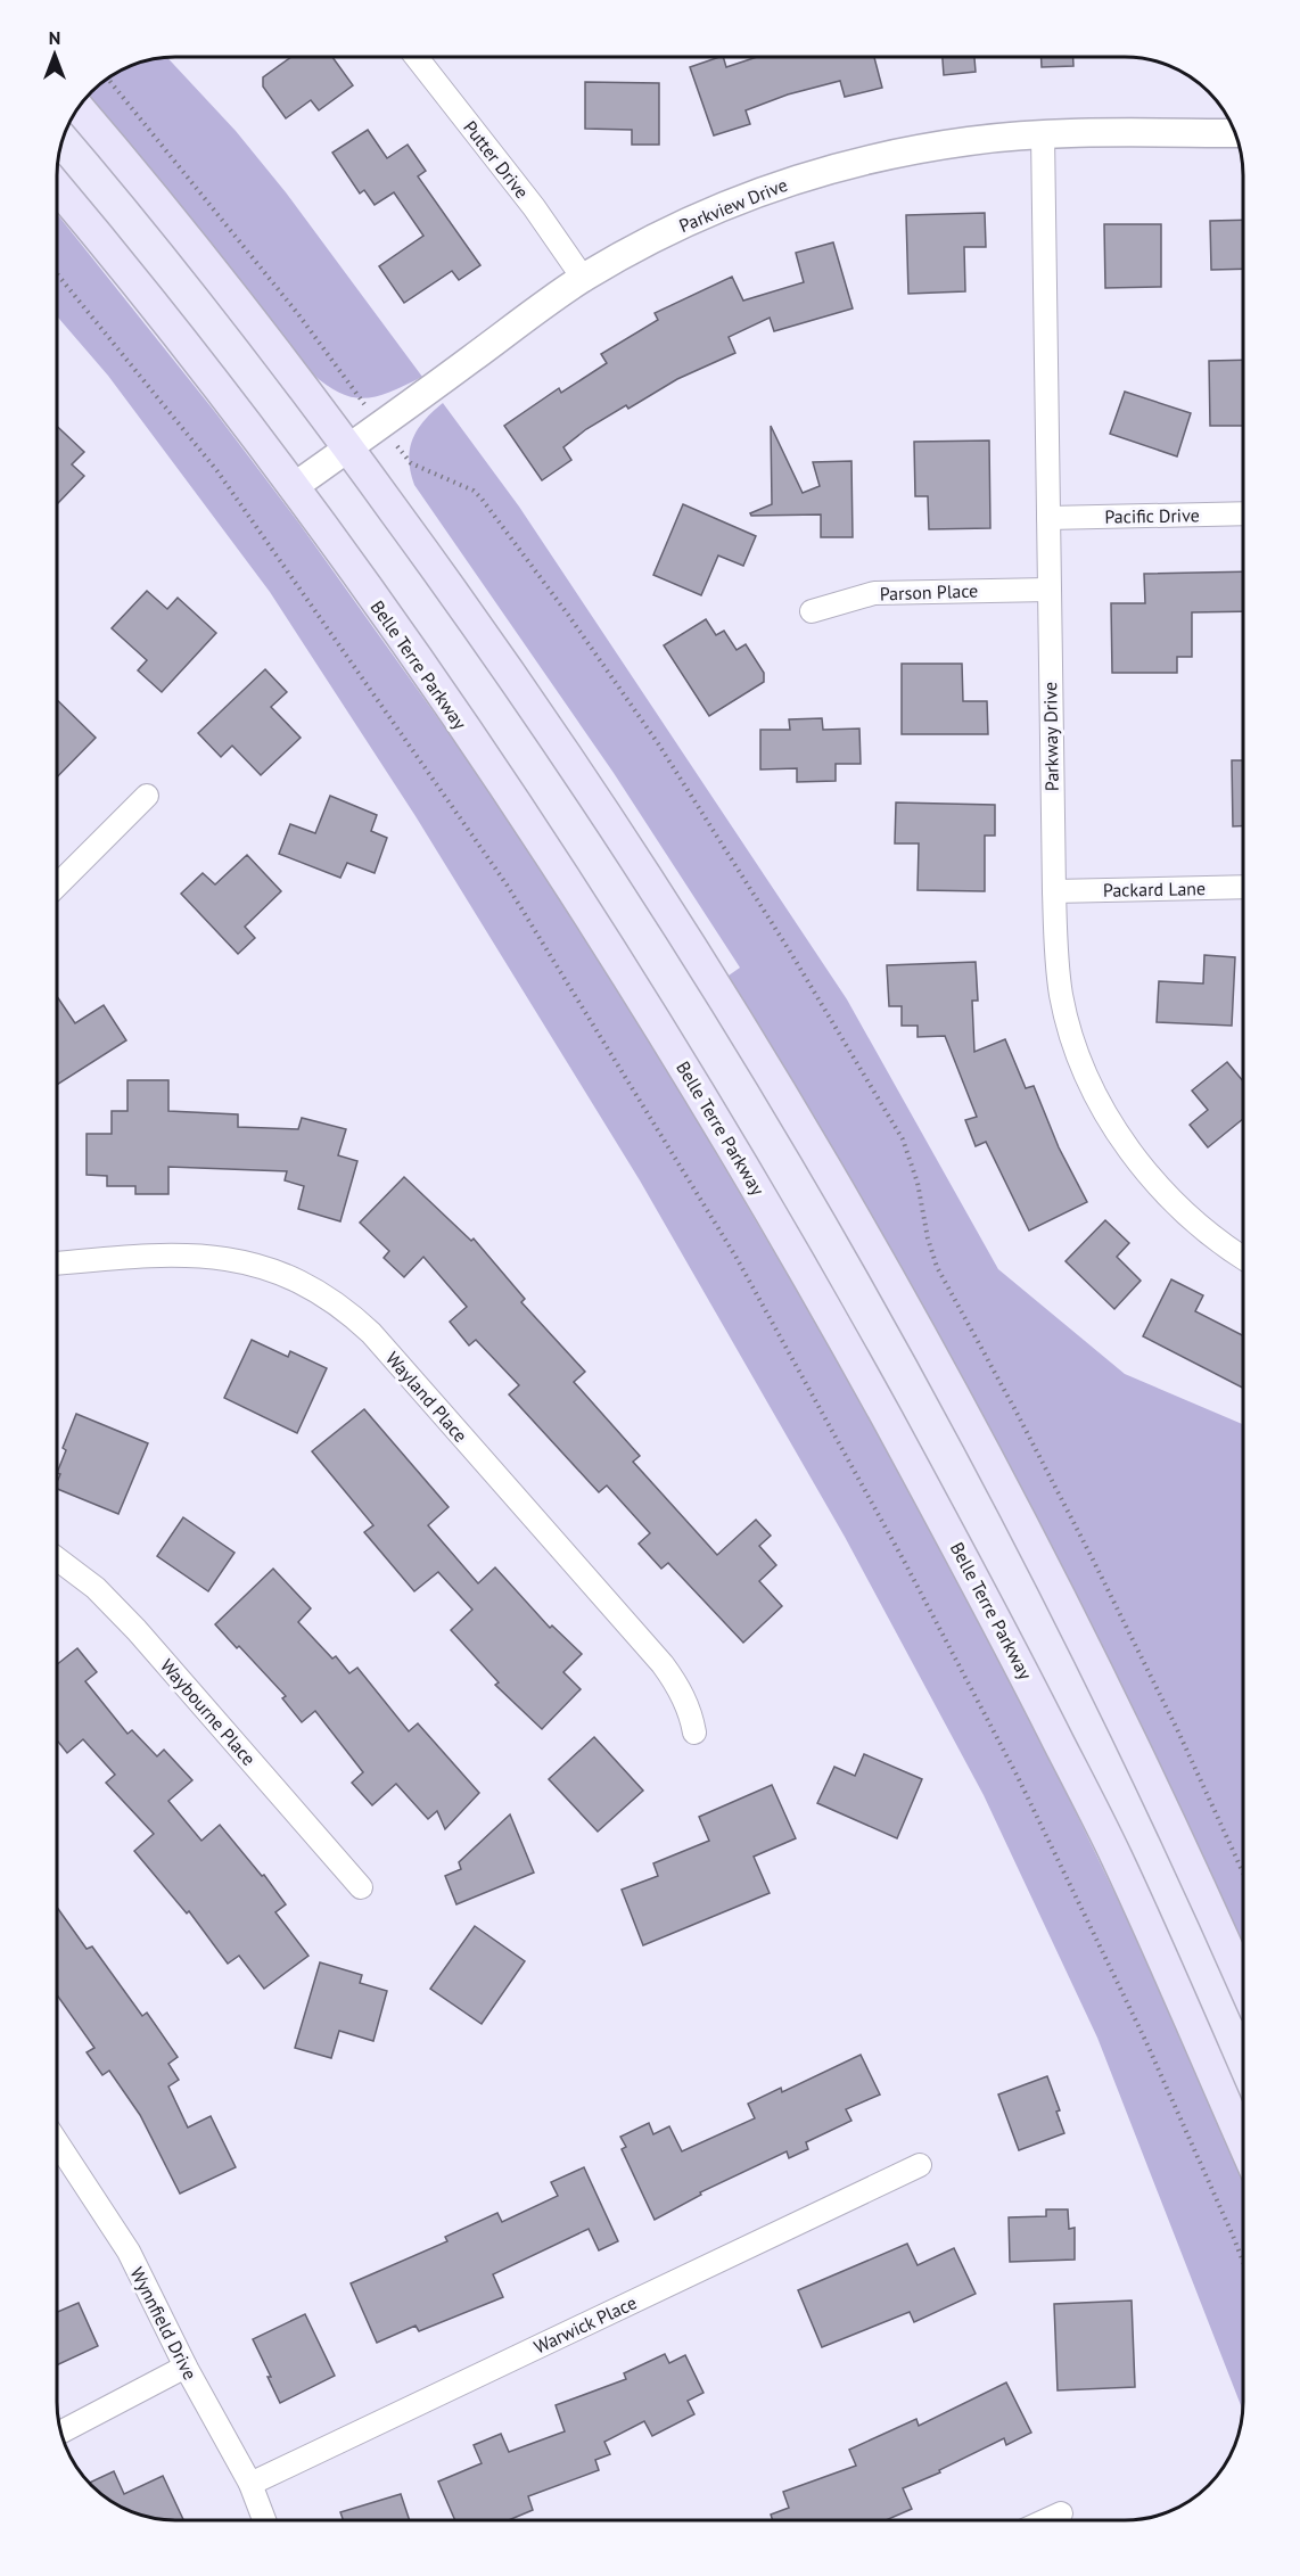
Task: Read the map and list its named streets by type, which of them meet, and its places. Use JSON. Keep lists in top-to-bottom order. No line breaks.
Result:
{"streets":{"main road":["Belle Terre Parkway"],"street":["Putter Drive","Parkview Drive","Pacific Drive","Parson Place","Parkway Drive","Packard Lane","Wayland Place","Waybourne Place","Wynnfield Drive","Warwick Place"]},"crossings":[["Putter Drive","Parkview Drive"],["Parkview Drive","Belle Terre Parkway"],["Parkview Drive","Parkway Drive"],["Pacific Drive","Parkway Drive"],["Parson Place","Parkway Drive"],["Parkway Drive","Packard Lane"],["Wynnfield Drive","Warwick Place"]],"north":"top"}
